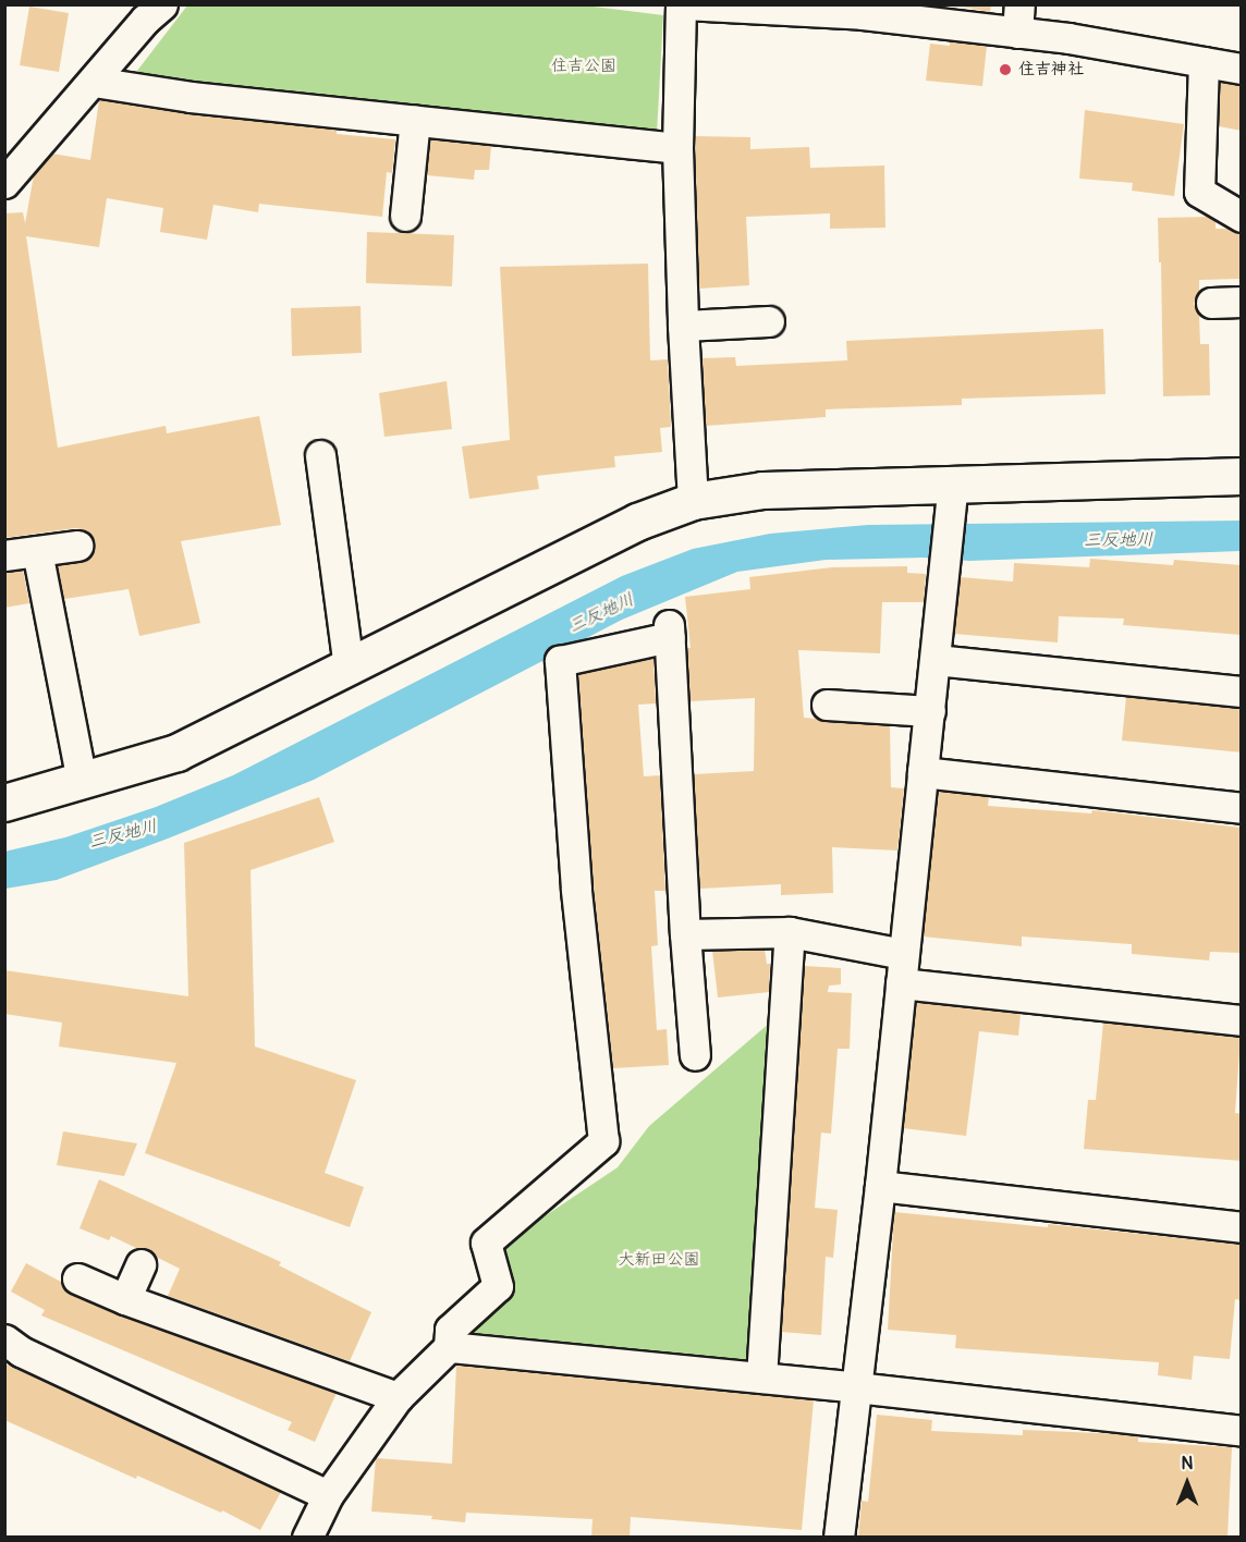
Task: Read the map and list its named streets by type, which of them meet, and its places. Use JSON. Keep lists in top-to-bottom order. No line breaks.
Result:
{"water":["三反地川"],"parks":["住吉公園","大新田公園"],"places":["住吉神社"],"north":"top"}
